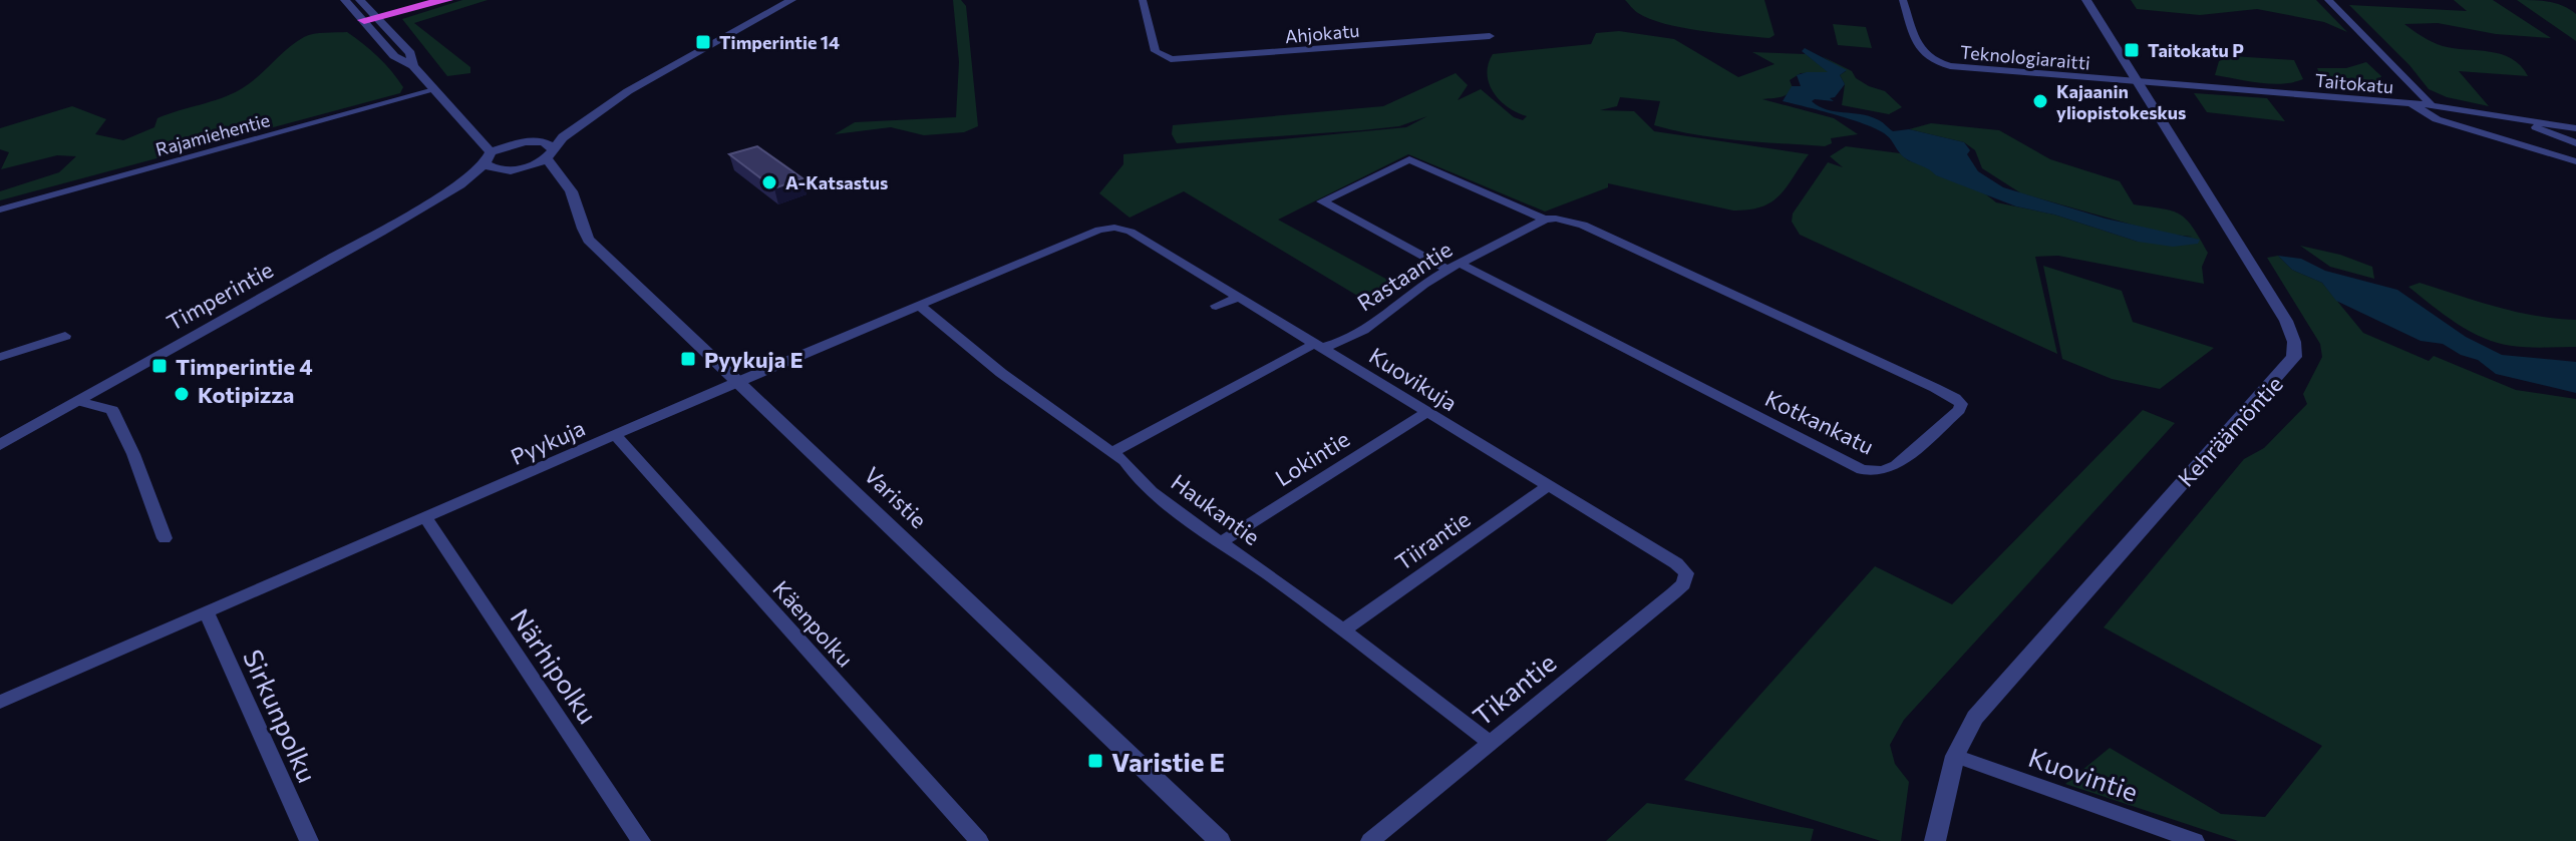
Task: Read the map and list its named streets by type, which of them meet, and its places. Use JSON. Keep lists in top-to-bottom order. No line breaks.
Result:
{"streets":{"street":["Ahjokatu","Teknologiaraitti","Taitokatu","Rajamiehentie","Rastaantie","Timperintie","Kuovikuja","Kotkankatu","Kehräämöntie","Pyykuja","Lokintie","Varistie","Haukantie","Tiirantie","Käenpolku","Närhipolku","Tikantie","Sirkunpolku","Kuovintie"]},"crossings":[["Teknologiaraitti","Taitokatu"],["Teknologiaraitti","Kehräämöntie"],["Taitokatu","Kehräämöntie"],["Rastaantie","Kuovikuja"],["Rastaantie","Kotkankatu"],["Rastaantie","Haukantie"],["Timperintie","Varistie"],["Kuovikuja","Pyykuja"],["Kuovikuja","Lokintie"],["Kuovikuja","Tiirantie"],["Kuovikuja","Tikantie"],["Kehräämöntie","Kuovintie"],["Pyykuja","Varistie"],["Pyykuja","Haukantie"],["Pyykuja","Käenpolku"],["Pyykuja","Närhipolku"],["Pyykuja","Sirkunpolku"],["Lokintie","Haukantie"],["Haukantie","Tiirantie"],["Haukantie","Tikantie"]],"places":{"transit":["Timperintie 14","Taitokatu P","Pyykuja E","Timperintie 4","Varistie E"],"other":["Kajaanin yliopistokeskus","A-Katsastus","Kotipizza"]}}
